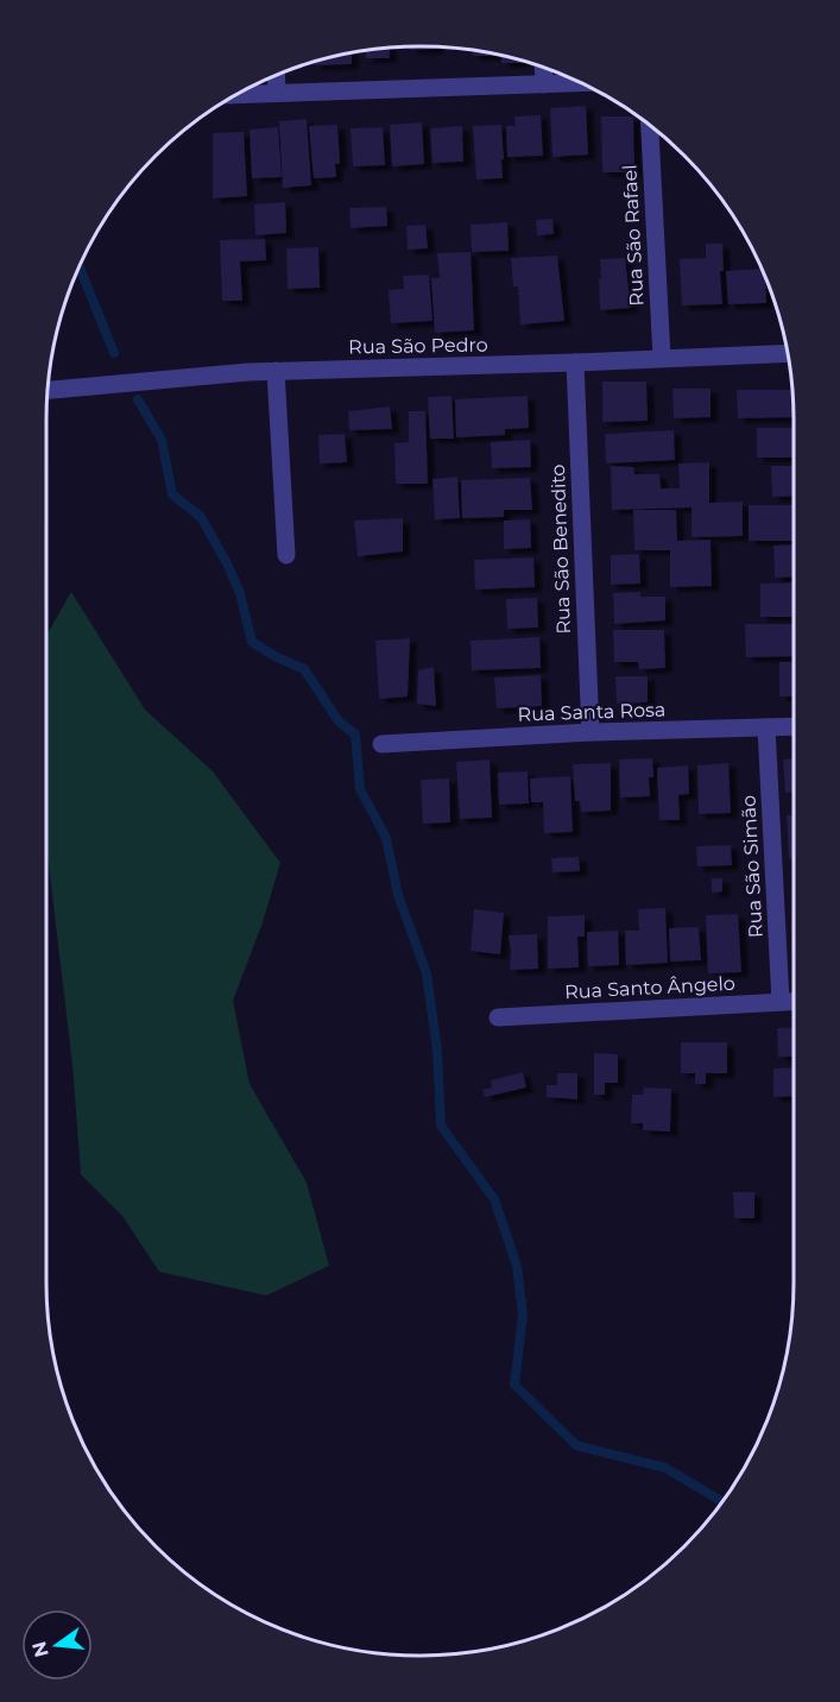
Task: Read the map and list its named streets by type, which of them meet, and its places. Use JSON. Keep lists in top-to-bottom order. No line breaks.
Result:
{"streets":{"street":["Rua São Rafael","Rua São Pedro","Rua São Benedito","Rua Santa Rosa","Rua São Simão","Rua Santo Ângelo"]},"crossings":[["Rua São Rafael","Rua São Pedro"],["Rua São Pedro","Rua São Benedito"],["Rua São Benedito","Rua Santa Rosa"],["Rua Santa Rosa","Rua São Simão"],["Rua São Simão","Rua Santo Ângelo"]],"north":"left"}
